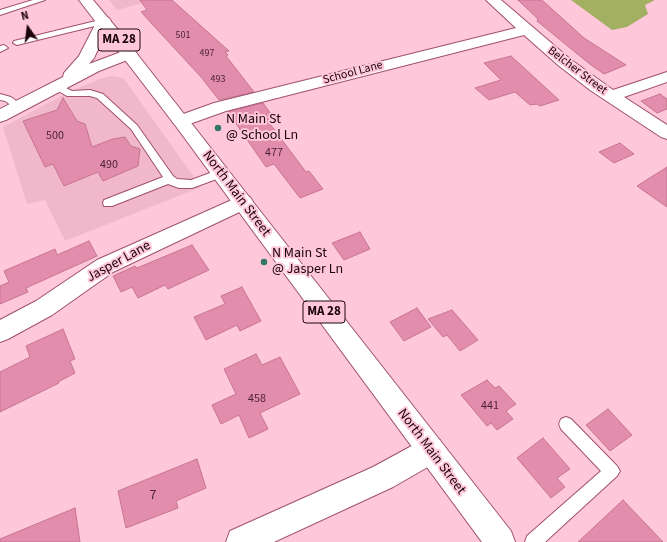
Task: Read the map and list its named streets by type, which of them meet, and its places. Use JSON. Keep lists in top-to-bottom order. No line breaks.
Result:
{"streets":{"street":["MA 28","Belcher Street","School Lane","North Main Street","Jasper Lane"]},"crossings":[["Belcher Street","School Lane"],["School Lane","North Main Street"],["North Main Street","Jasper Lane"]],"places":["N Main St @ School Ln","N Main St @ Jasper Ln"],"house_numbers":["501","497","493","500","477","490","458","441","7"],"north":"top"}
